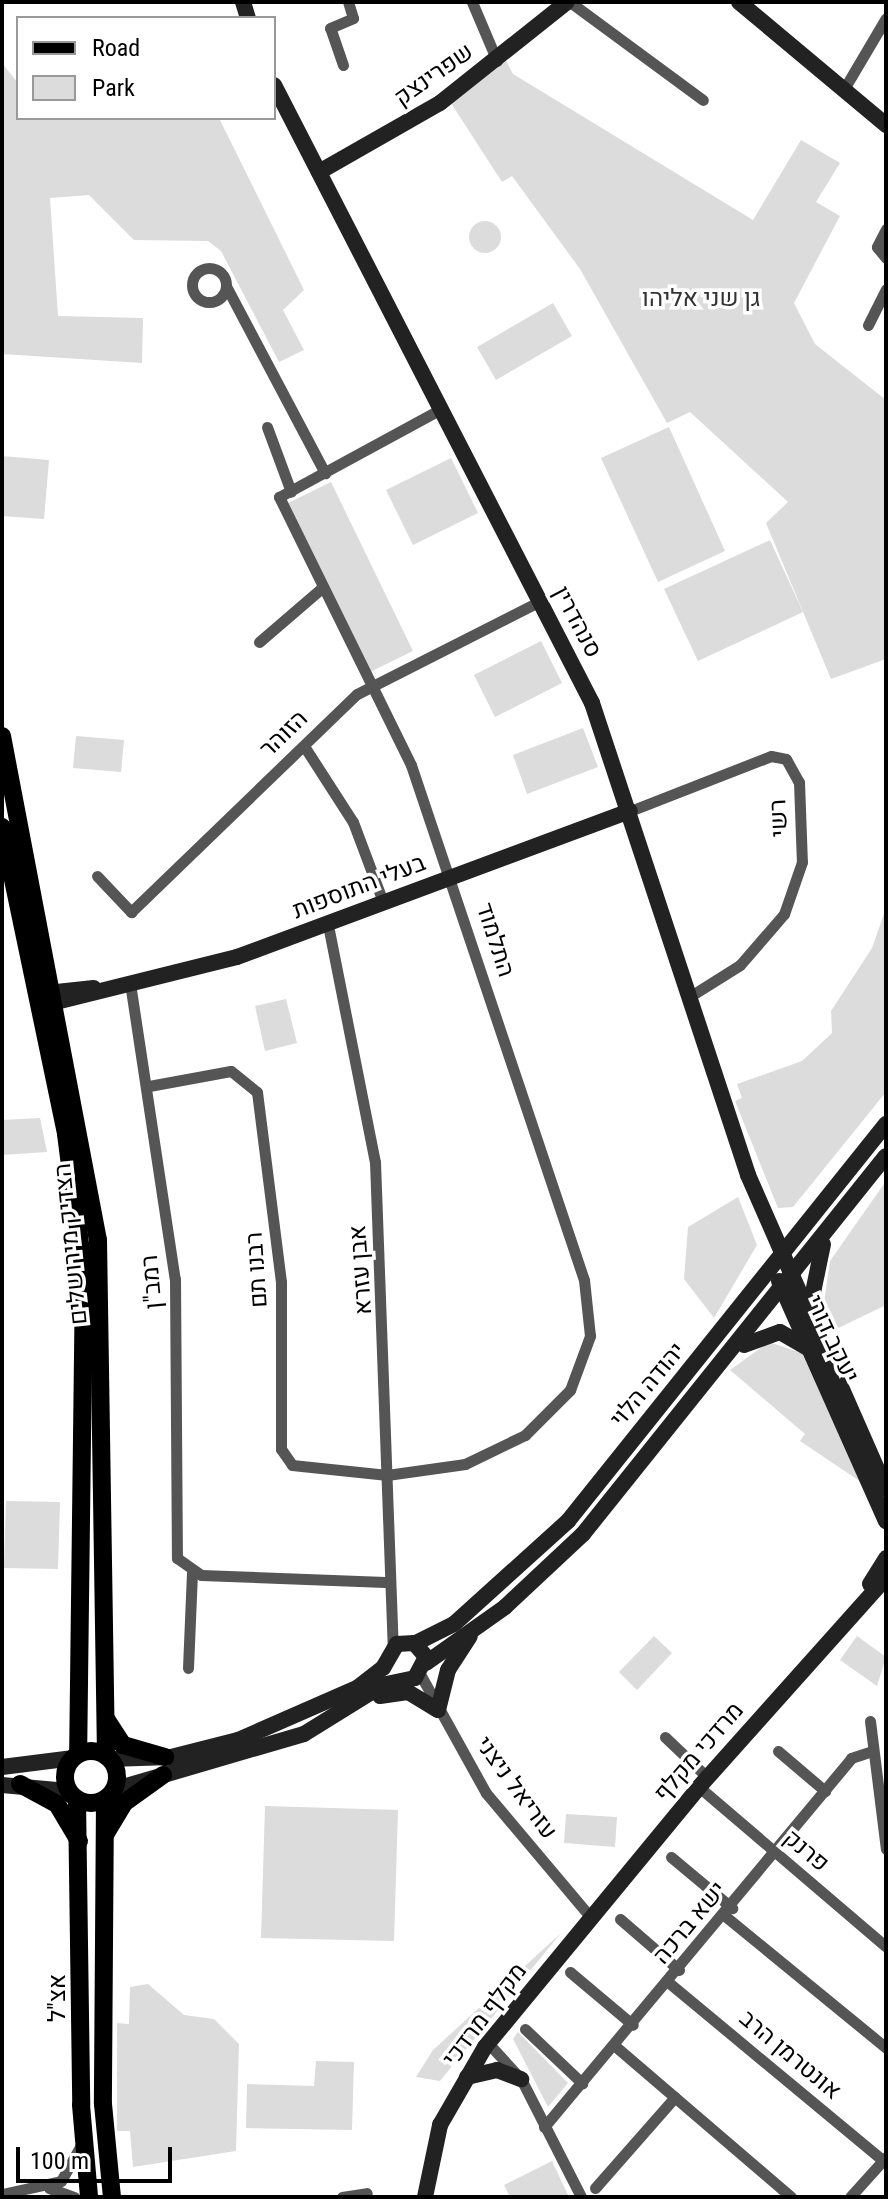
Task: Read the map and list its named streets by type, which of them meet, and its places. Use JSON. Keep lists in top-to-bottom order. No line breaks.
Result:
{"streets":{"main road":["הצדיק מירושלים","אצ\"ל"],"street":["שפרינצק","סנהדרין","הזוהר","רשי","בעלי התוספות","התלמוד","רבנו תם","אבן עזרא","רמב\"ן","יעקב דורי","יהודה הלוי","מרדכי מקלף","עזריאל ניצני","פרנק","ישא ברכה","מקלף מרדכי","אונטרמן הרב"]},"crossings":[["שפרינצק","סנהדרין"],["סנהדרין","הזוהר"],["סנהדרין","רשי"],["סנהדרין","בעלי התוספות"],["סנהדרין","יעקב דורי"],["סנהדרין","יהודה הלוי"],["הזוהר","התלמוד"],["רשי","בעלי התוספות"],["בעלי התוספות","התלמוד"],["בעלי התוספות","הצדיק מירושלים"],["בעלי התוספות","אבן עזרא"],["בעלי התוספות","רמב\"ן"],["התלמוד","רבנו תם"],["התלמוד","אבן עזרא"],["הצדיק מירושלים","אצ\"ל"],["רבנו תם","אבן עזרא"],["רבנו תם","רמב\"ן"],["אבן עזרא","יהודה הלוי"],["יעקב דורי","יהודה הלוי"],["יהודה הלוי","עזריאל ניצני"],["מרדכי מקלף","עזריאל ניצני"],["מרדכי מקלף","פרנק"],["מרדכי מקלף","מקלף מרדכי"],["עזריאל ניצני","מקלף מרדכי"],["פרנק","ישא ברכה"],["ישא ברכה","אונטרמן הרב"]],"parks":["גן שני אליהו"],"legend":["Road","Park"],"scale_bar":"100 m"}
